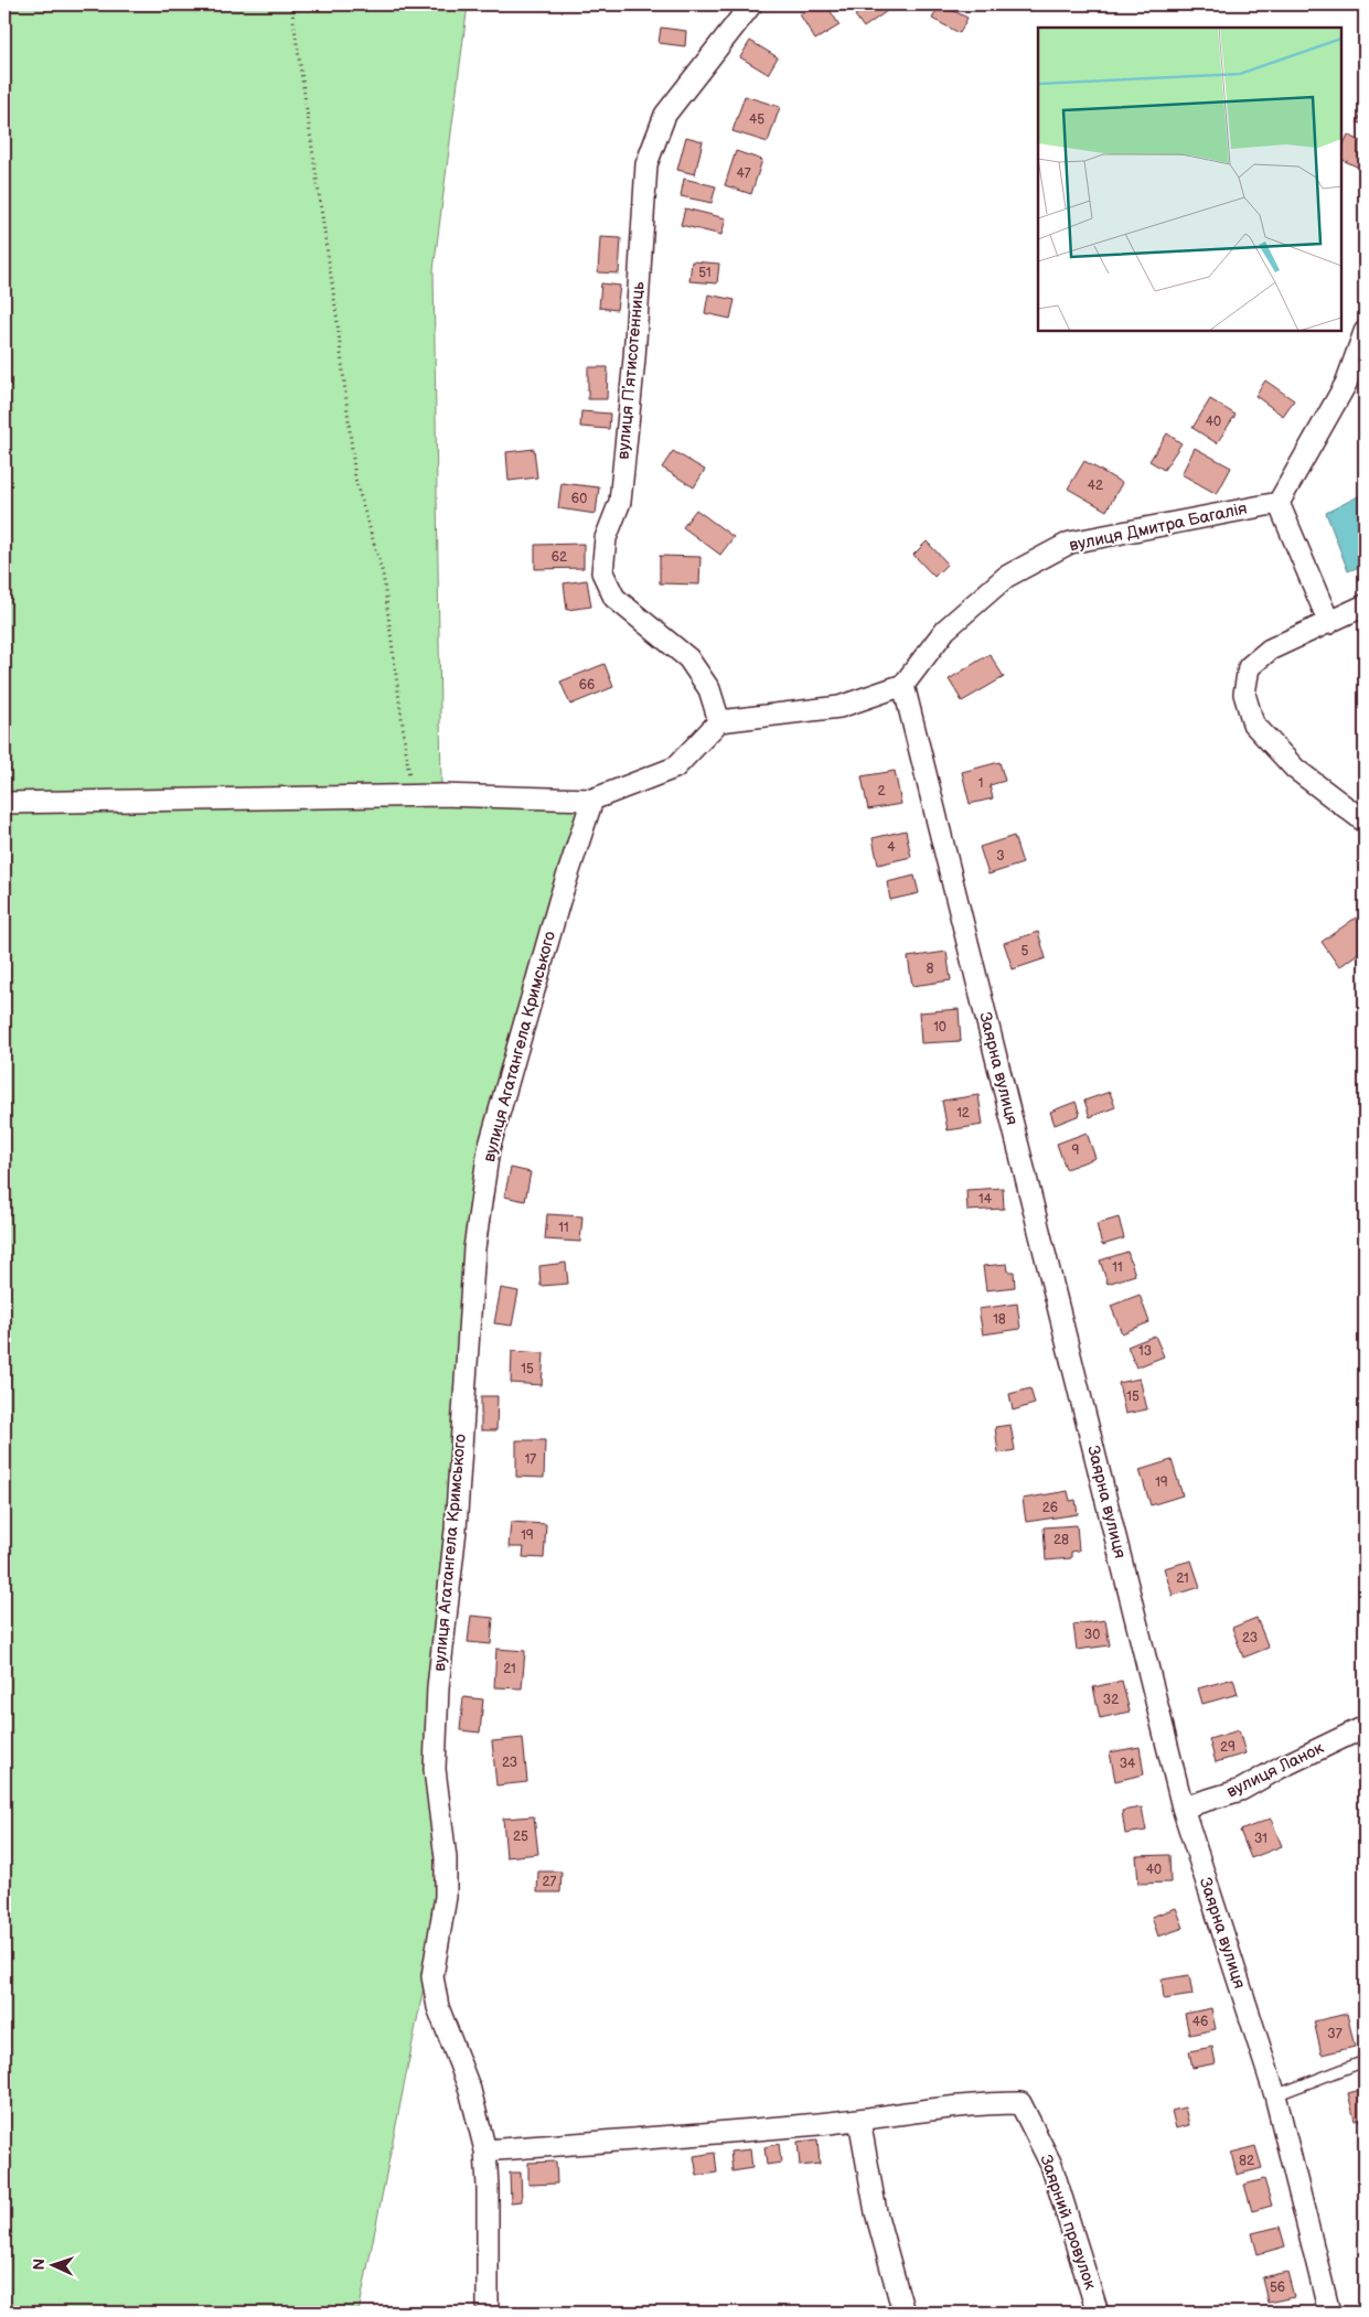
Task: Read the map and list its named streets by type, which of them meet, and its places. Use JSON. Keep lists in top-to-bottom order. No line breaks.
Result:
{"streets":{"street":["вулиця Пʼятисотенниць","вулиця Дмитра Багалія","вулиця Агатангела Кримського","Заярна вулиця","вулиця Ланок","Заярний провулок"]},"crossings":[["вулиця Дмитра Багалія","Заярна вулиця"],["Заярна вулиця","вулиця Ланок"]],"house_numbers":["45","47","51","40","42","60","62","66","1","2","4","3","5","8","10","12","9","14","11","11","18","13","15","15","17","19","26","19","28","21","30","23","21","32","29","23","34","25","31","40","27","46","37","82","56"],"north":"left"}
